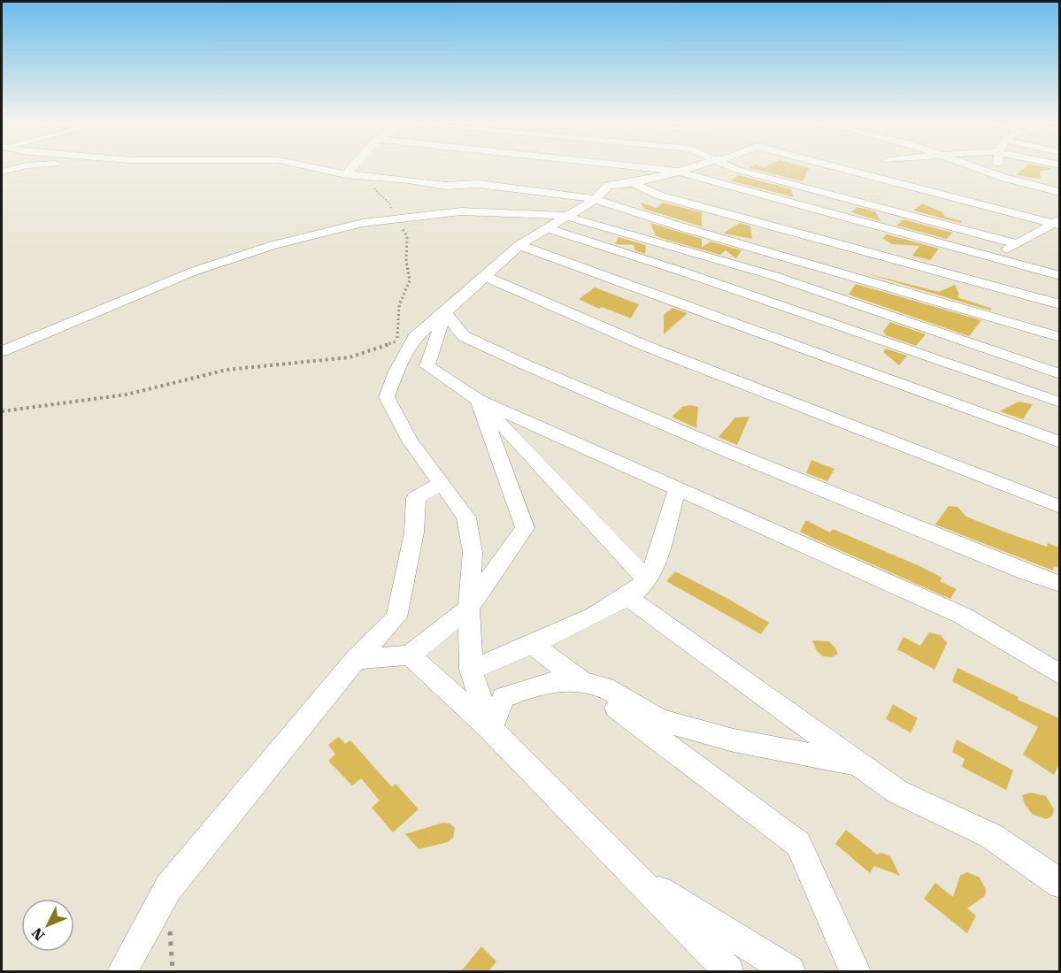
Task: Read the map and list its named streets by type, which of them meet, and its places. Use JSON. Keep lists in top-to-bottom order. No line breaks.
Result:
{"north":"bottom left"}
